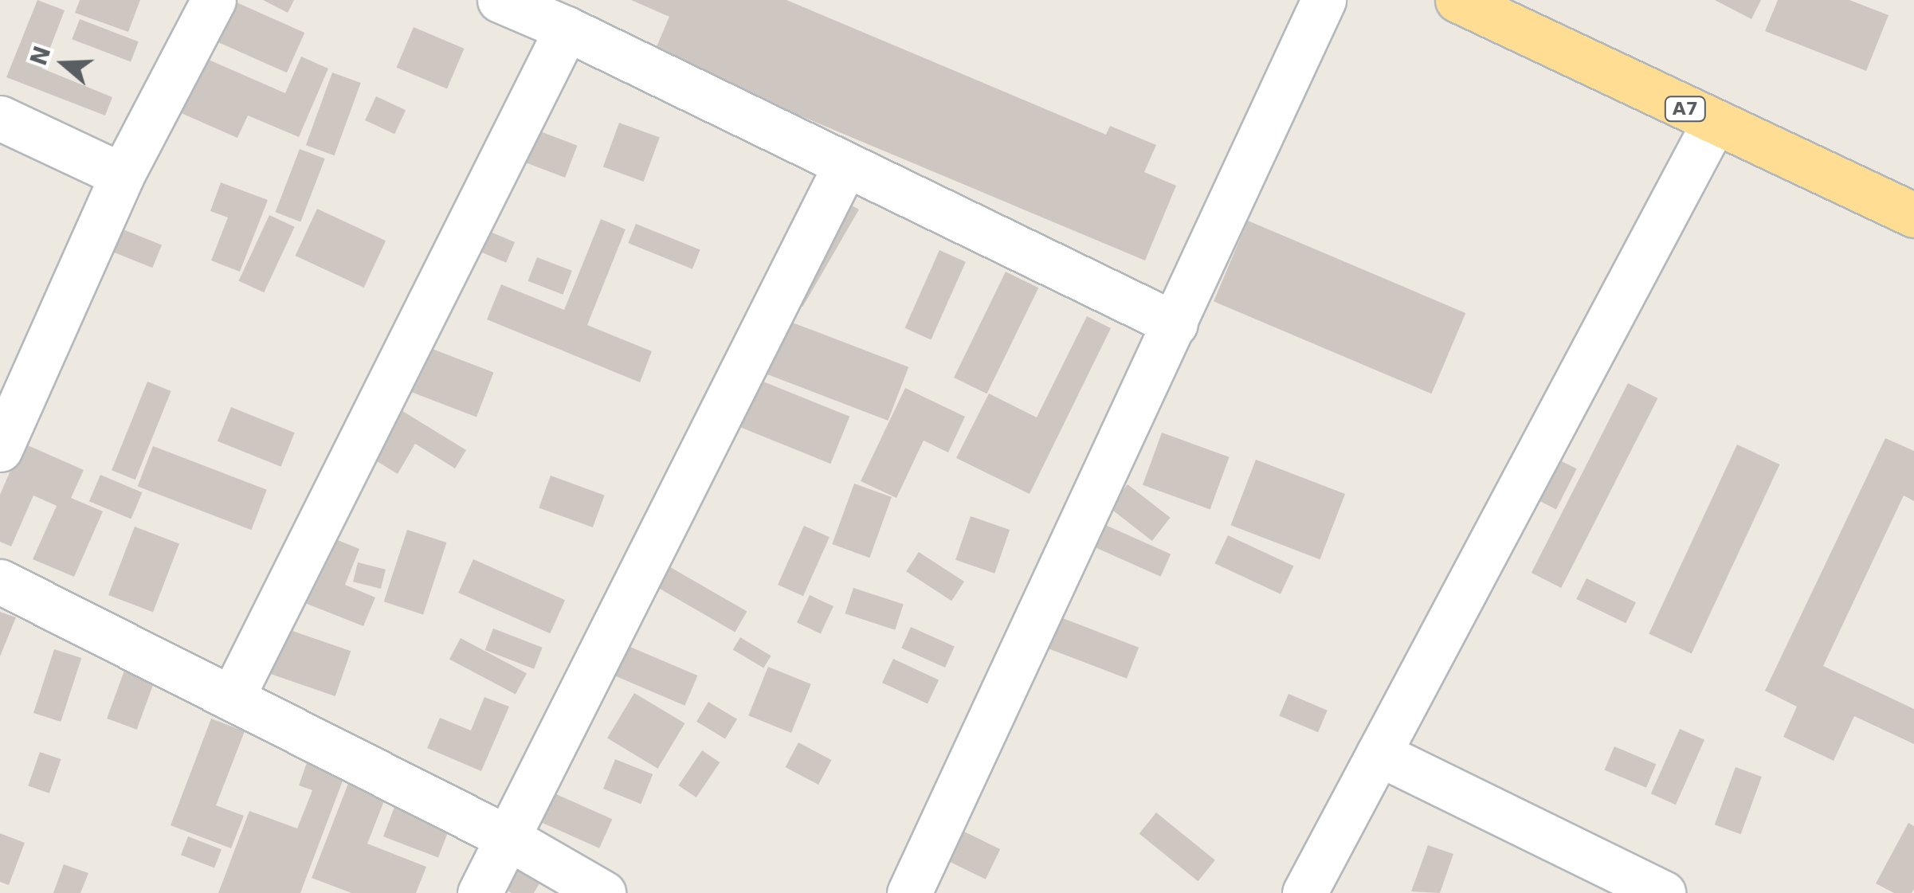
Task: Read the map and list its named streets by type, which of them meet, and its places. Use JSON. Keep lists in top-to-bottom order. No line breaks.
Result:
{"streets":{"highway":["A7"]},"north":"left"}
